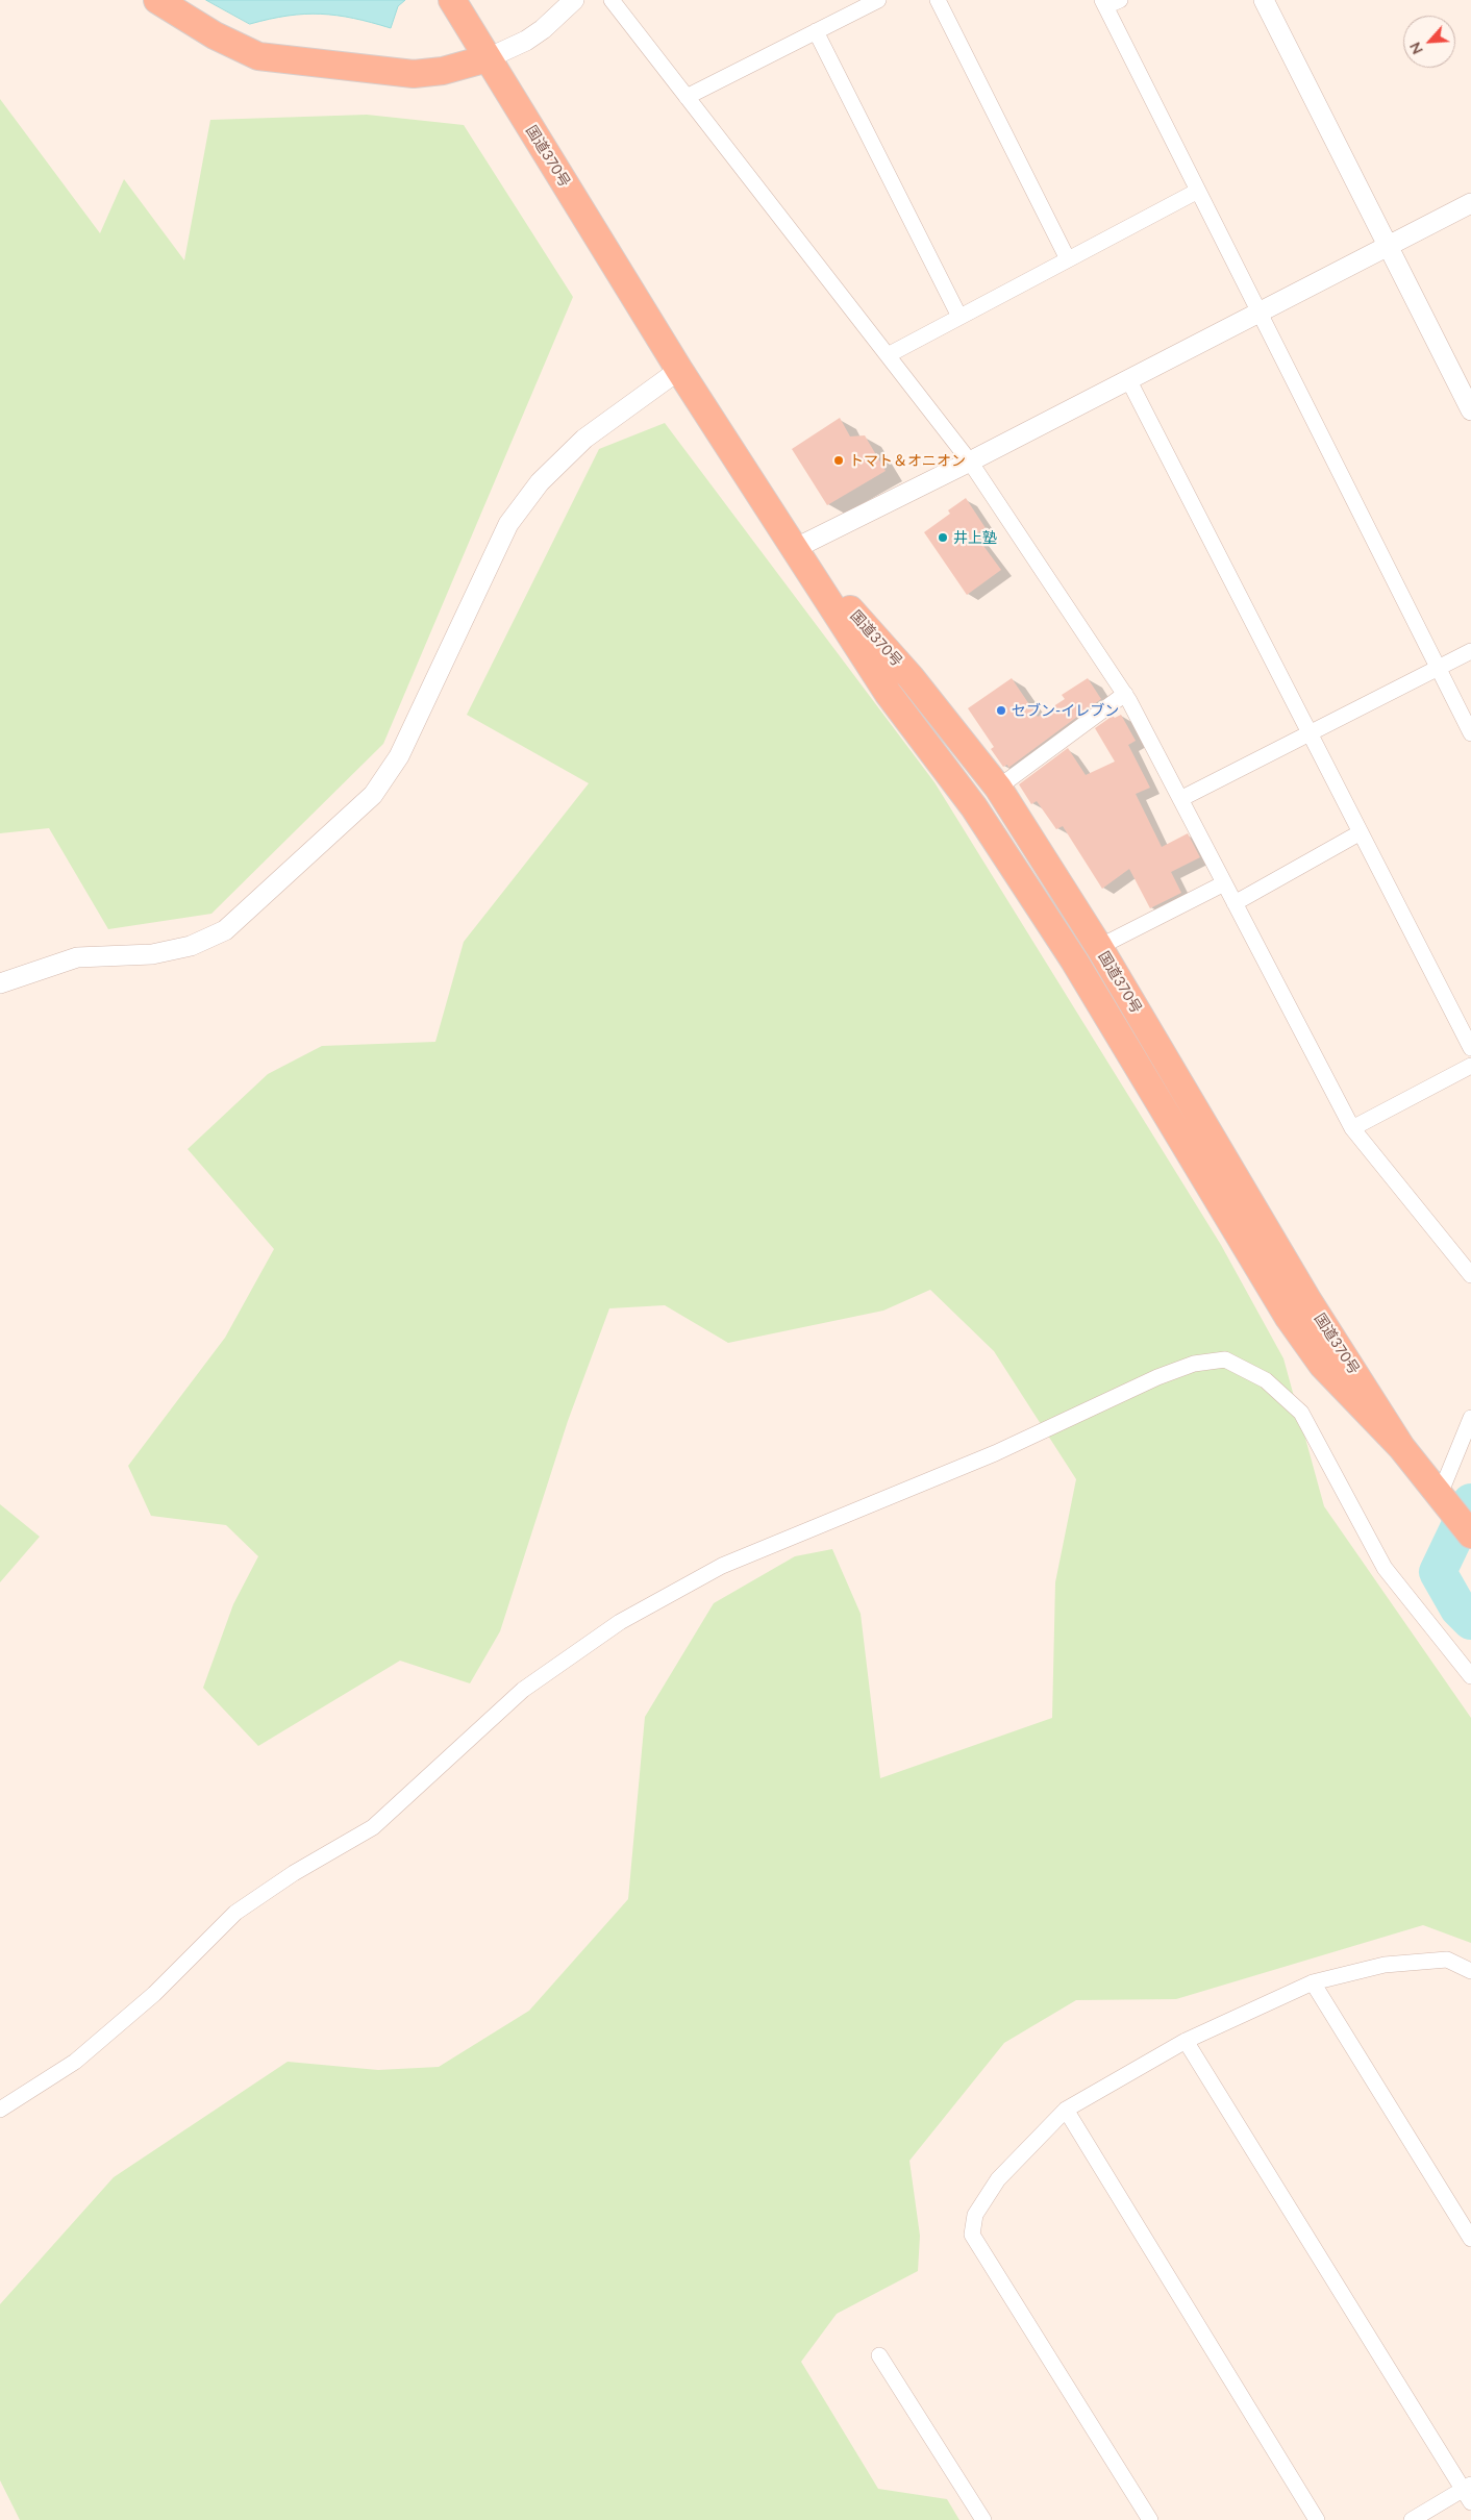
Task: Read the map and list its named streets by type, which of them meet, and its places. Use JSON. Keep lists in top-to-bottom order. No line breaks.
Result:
{"streets":{"highway":["国道370号"]},"places":["トマト＆オニオン","井上塾","セブン-イレブン"],"north":"bottom left"}
